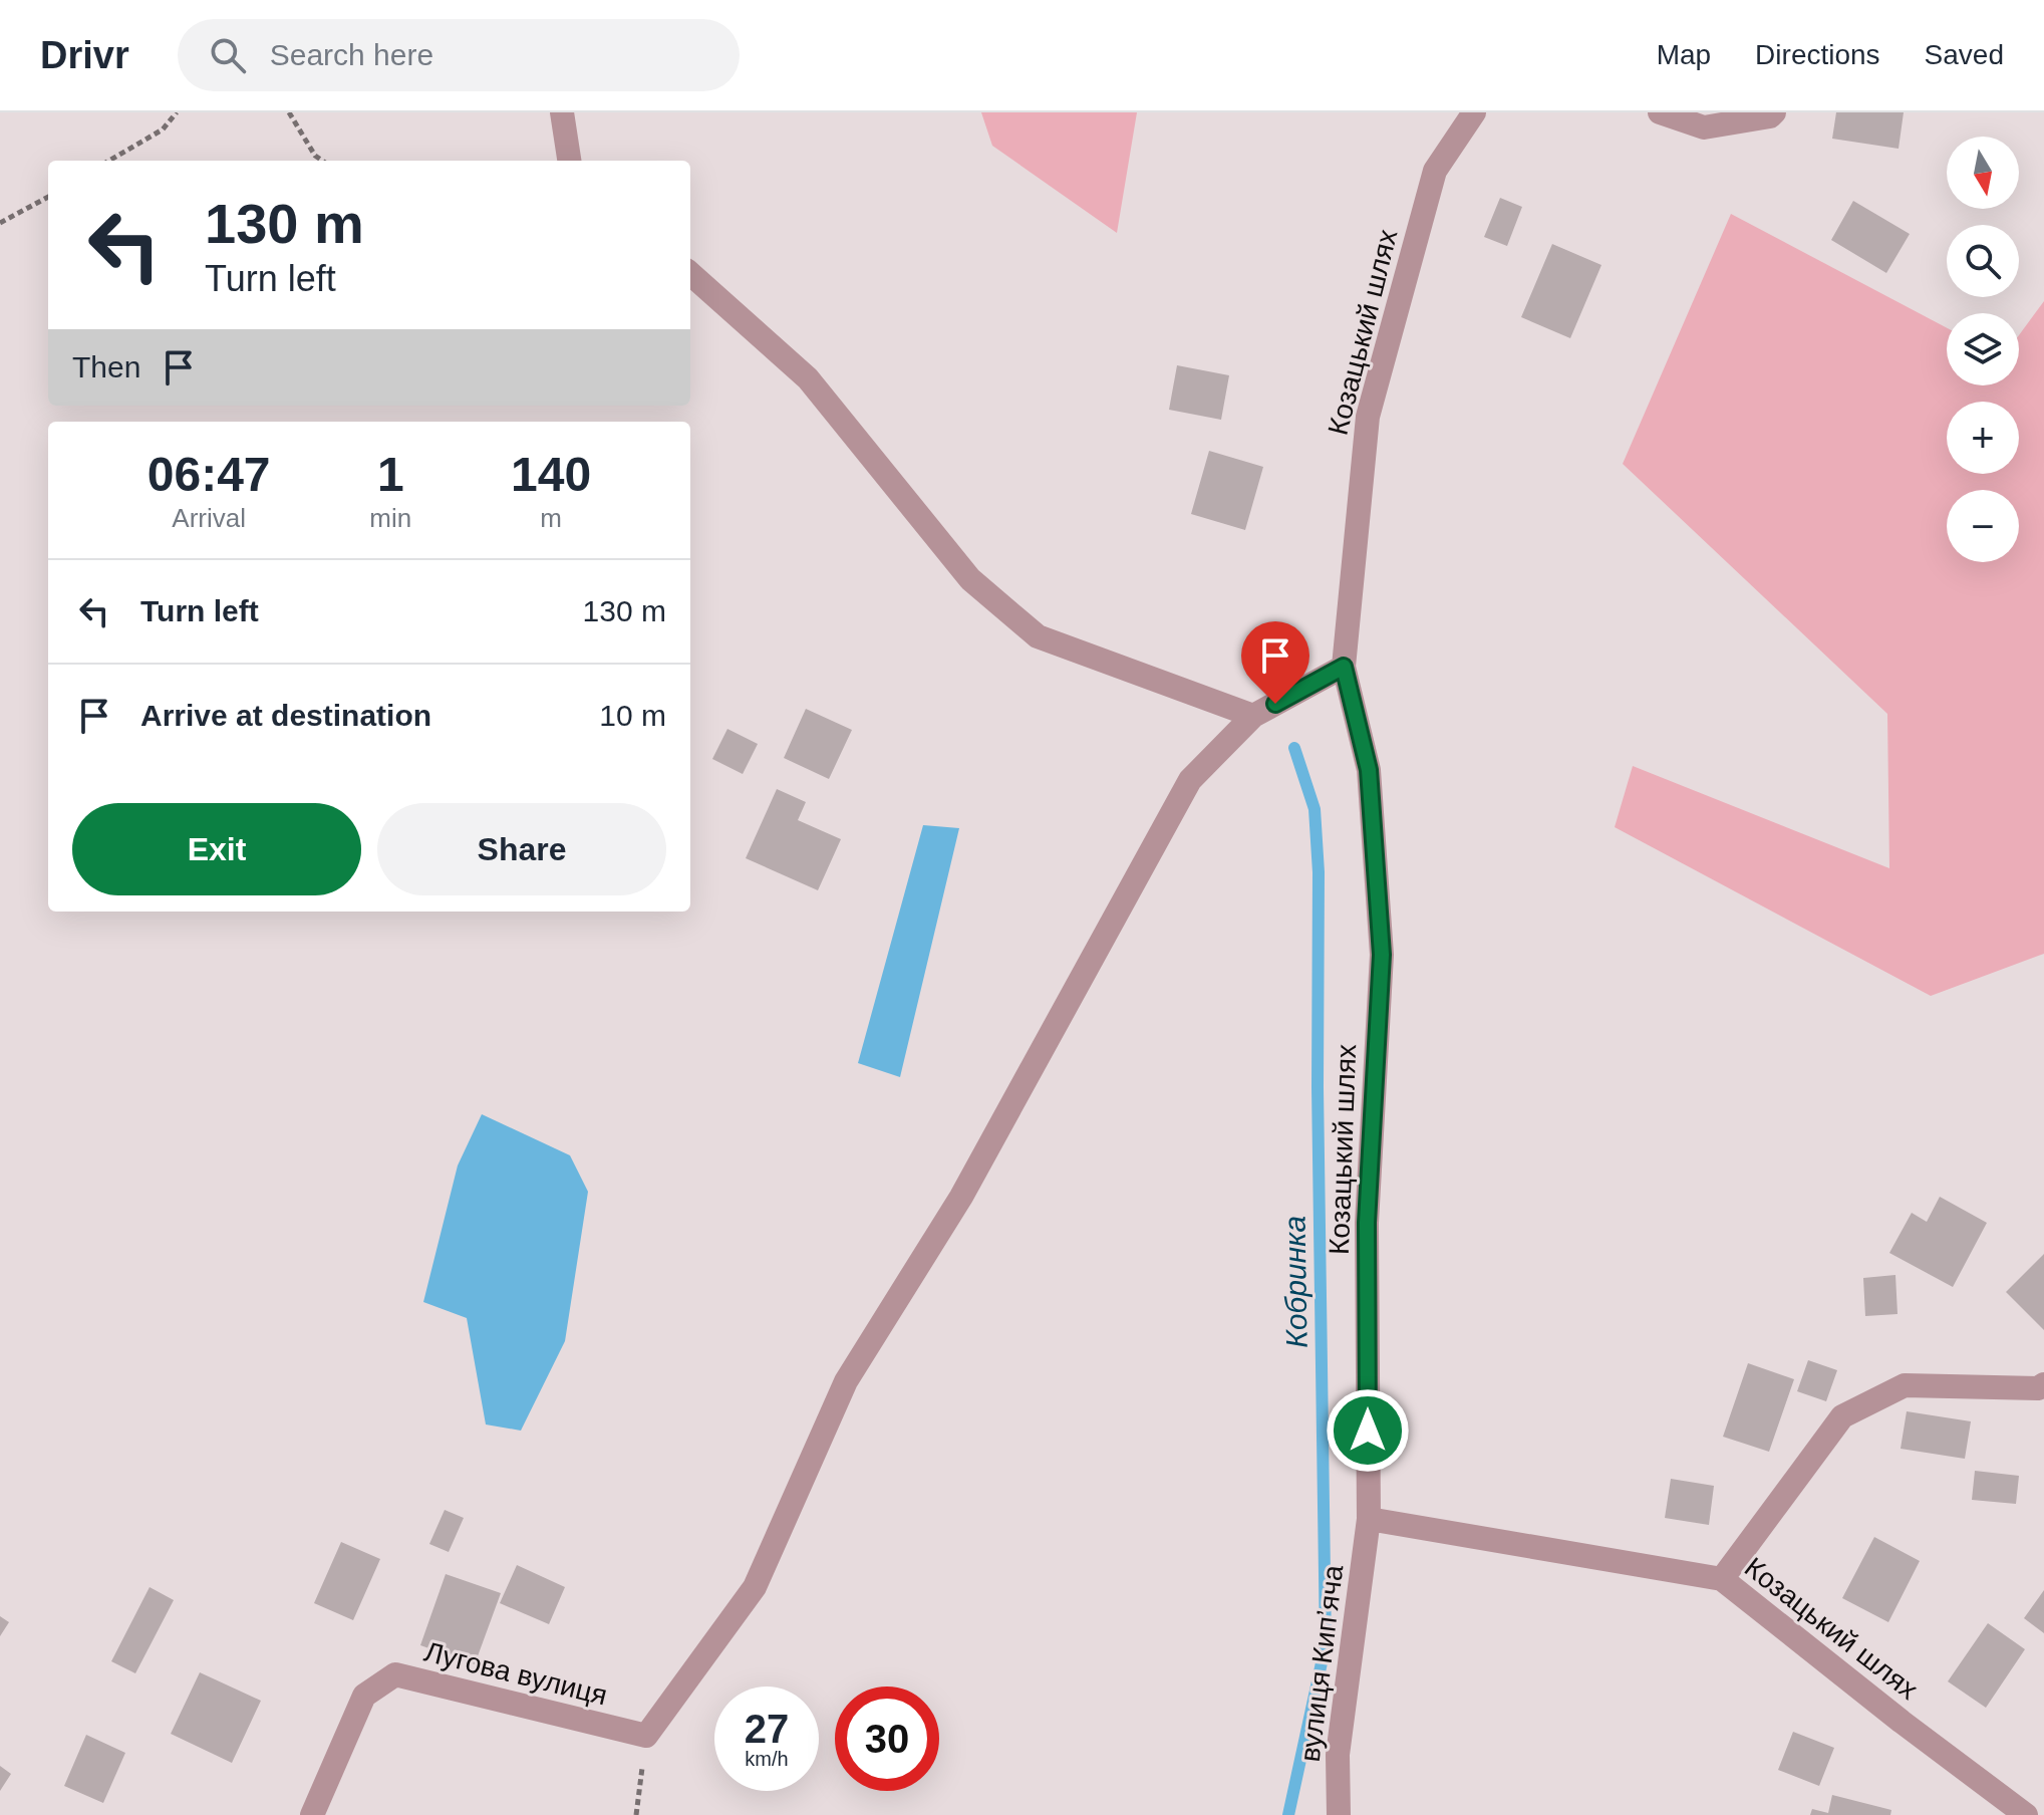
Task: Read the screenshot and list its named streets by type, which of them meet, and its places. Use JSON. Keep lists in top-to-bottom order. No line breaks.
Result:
{"streets":{"street":["Козацький шлях","вулиця Кипʼяча","Лугова вулиця"]},"crossings":[["Козацький шлях","вулиця Кипʼяча"]],"water":["Кобринка"],"north":"bottom","page":{"header":"Drivr","search":"Search here","nav":["Map","Directions","Saved"],"map_buttons":["+","−"],"turn":["130 m","Turn left"],"then":"Then","eta":["06:47","Arrival","1","min","140","m"],"list":[{"name":"Turn left","value":"130 m"},{"name":"Arrive at destination","value":"10 m"}],"buttons":["Exit","Share"],"speed":"27 km/h","limit":"30"}}
